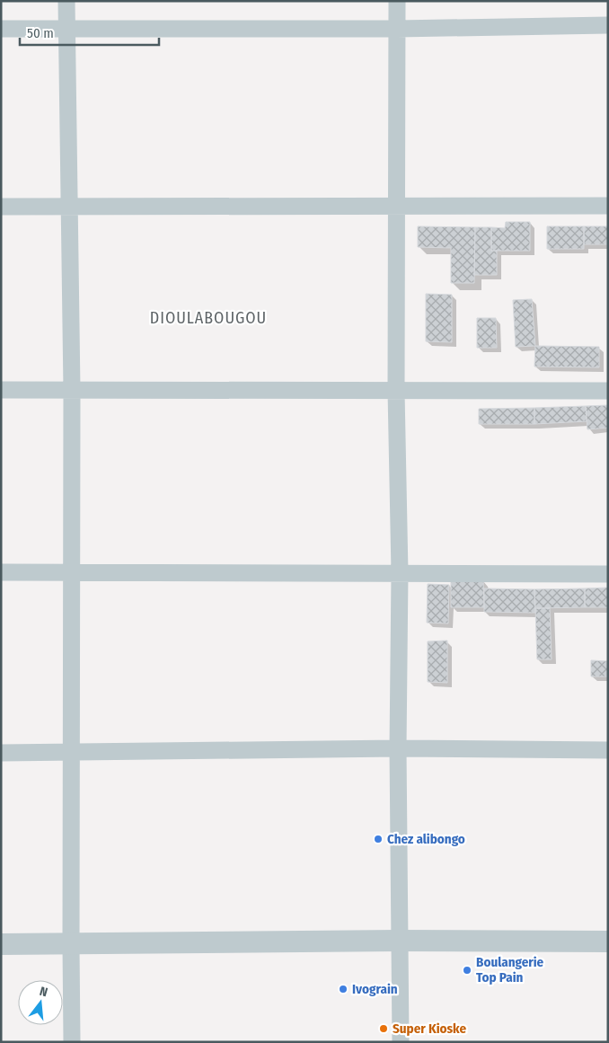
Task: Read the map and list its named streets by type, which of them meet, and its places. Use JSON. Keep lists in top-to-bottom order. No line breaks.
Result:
{"districts":["DIOULABOUGOU"],"places":["Chez alibongo","Boulangerie Top Pain","Ivograin","Super Kioske"],"scale_bar":"50 m","north":"top"}
